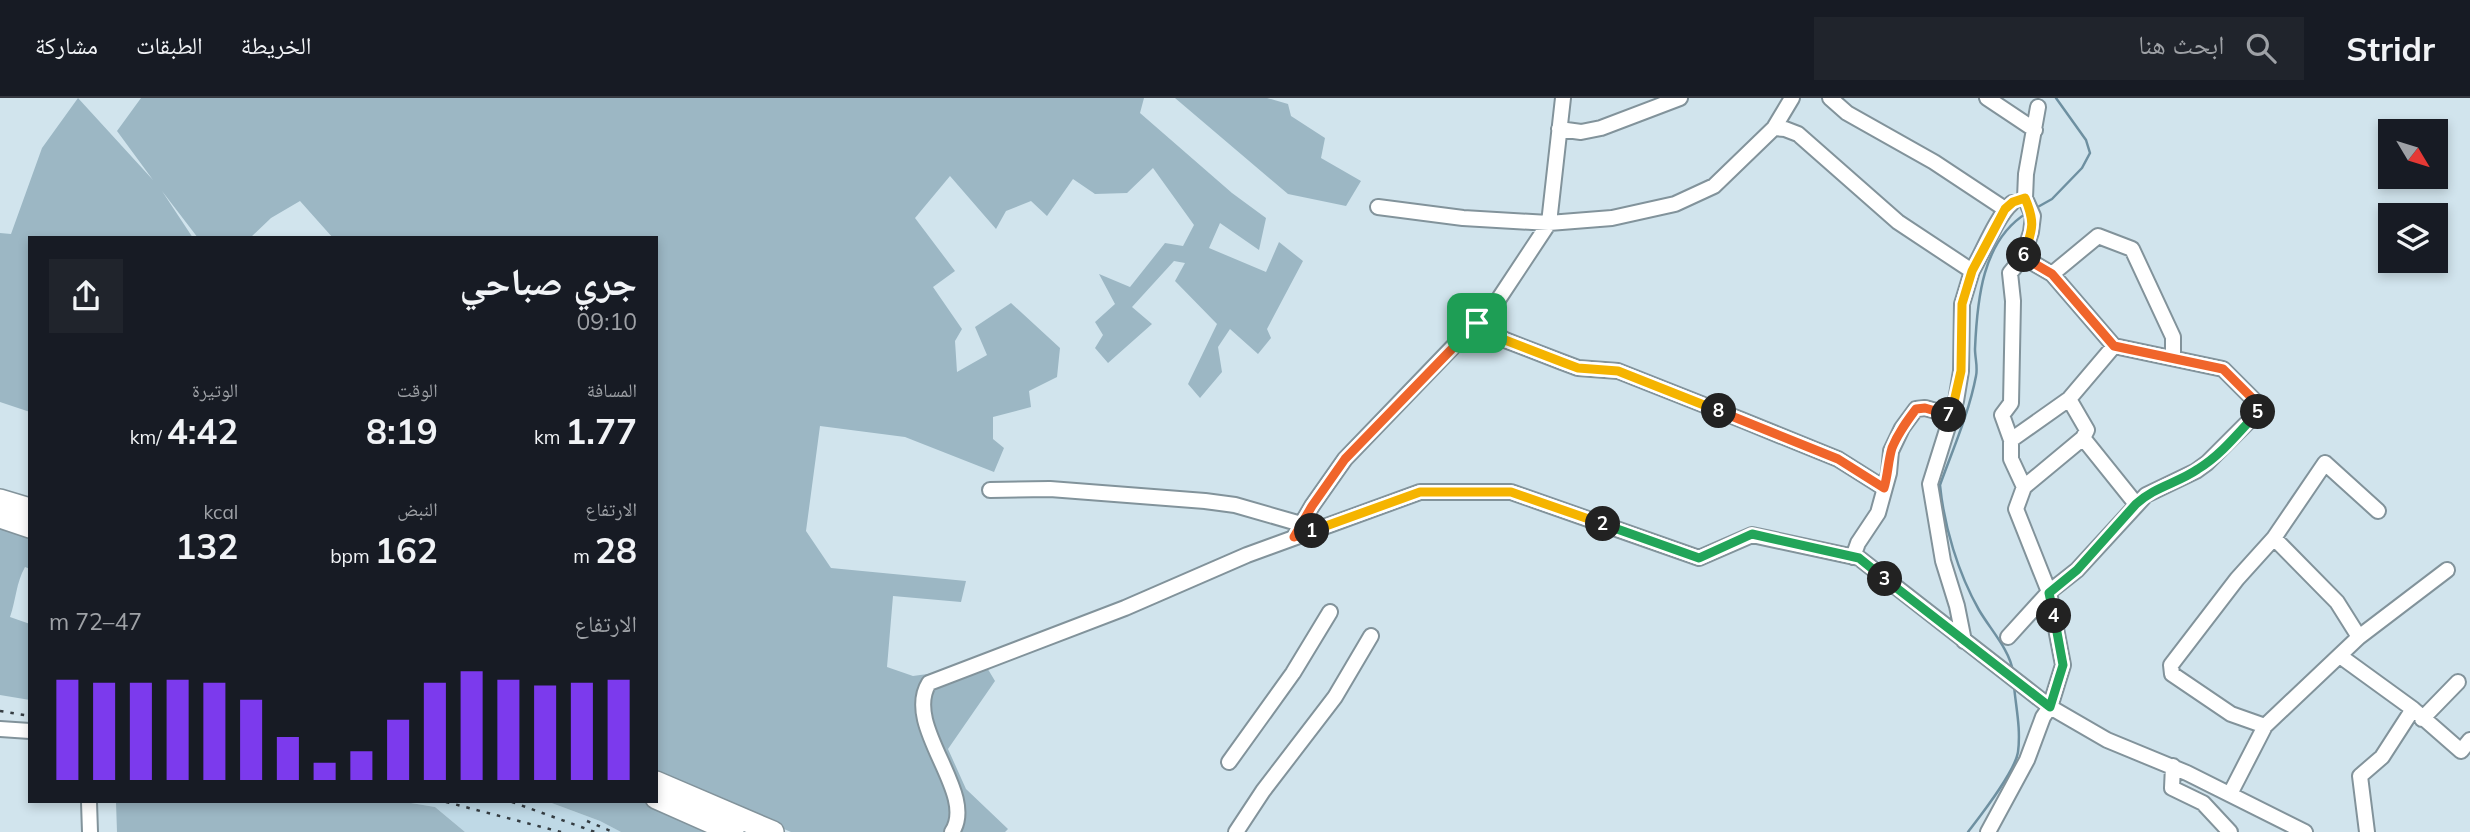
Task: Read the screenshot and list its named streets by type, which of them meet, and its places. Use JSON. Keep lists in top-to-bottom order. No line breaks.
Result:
{"north":"bottom right","page":{"header":"Stridr","search":"ابحث هنا","nav":["الخريطة","الطبقات","مشاركة"],"heading":["جري صباحي","09:10"],"pins":["6","8","5","7","2","1","3","4"],"stats":[["المسافة","1.77 km"],["الوقت","8:19"],["الوتيرة","4:42 /km"],["الارتفاع","28 m"],["النبض","162 bpm"],["kcal","132"]],"chart":["الارتفاع","47–72 m"]}}
